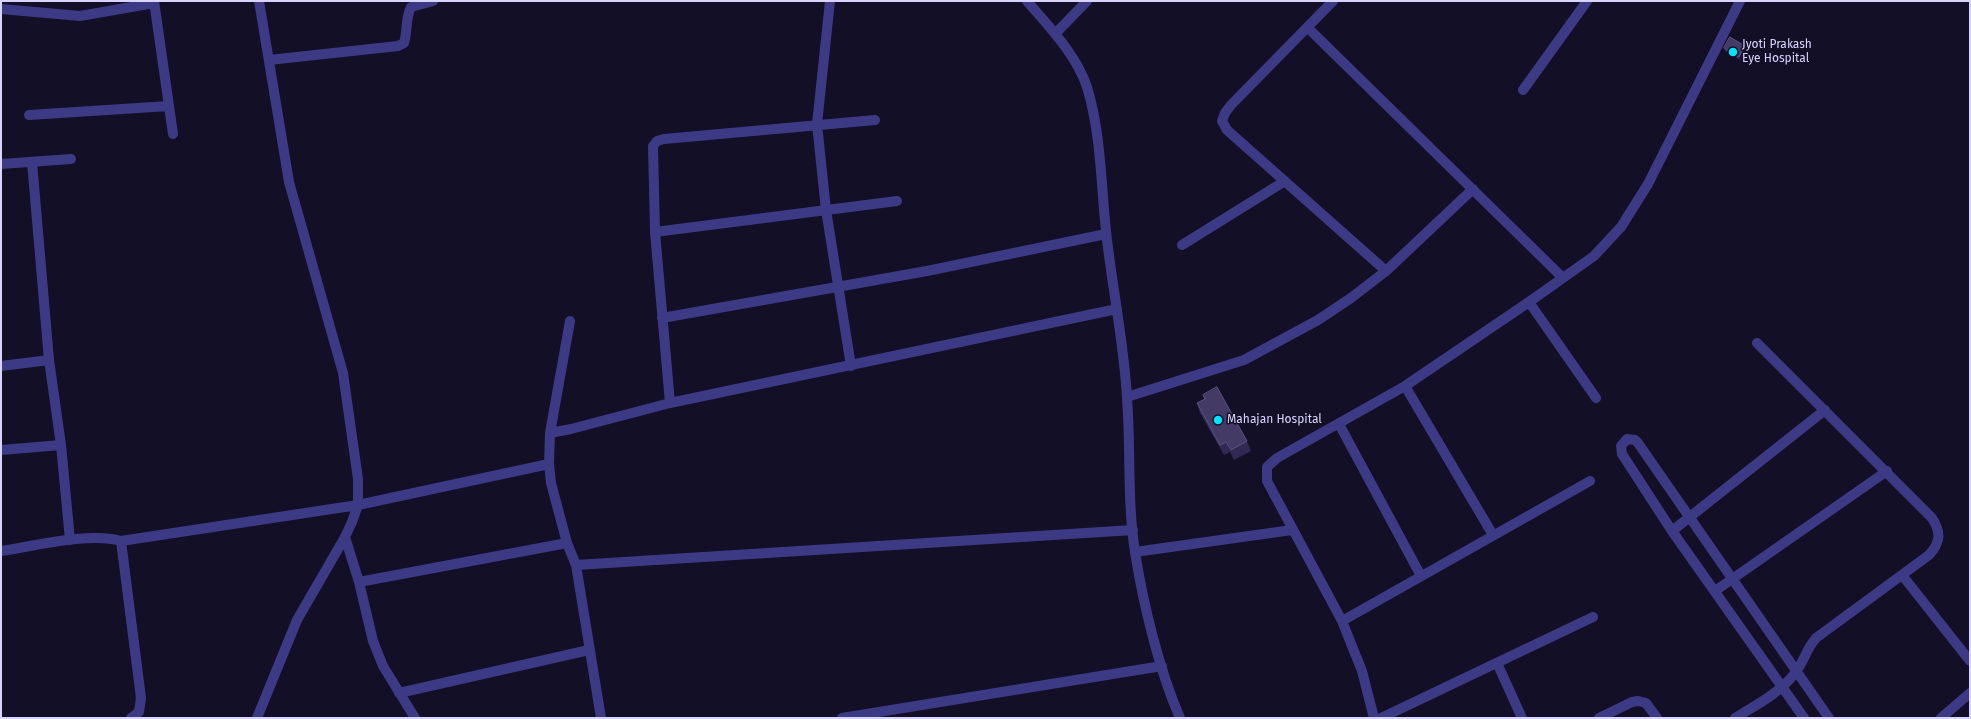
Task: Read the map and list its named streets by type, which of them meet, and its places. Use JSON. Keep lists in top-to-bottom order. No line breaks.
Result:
{"places":["Jyoti Prakash Eye Hospital","Mahajan Hospital"]}
